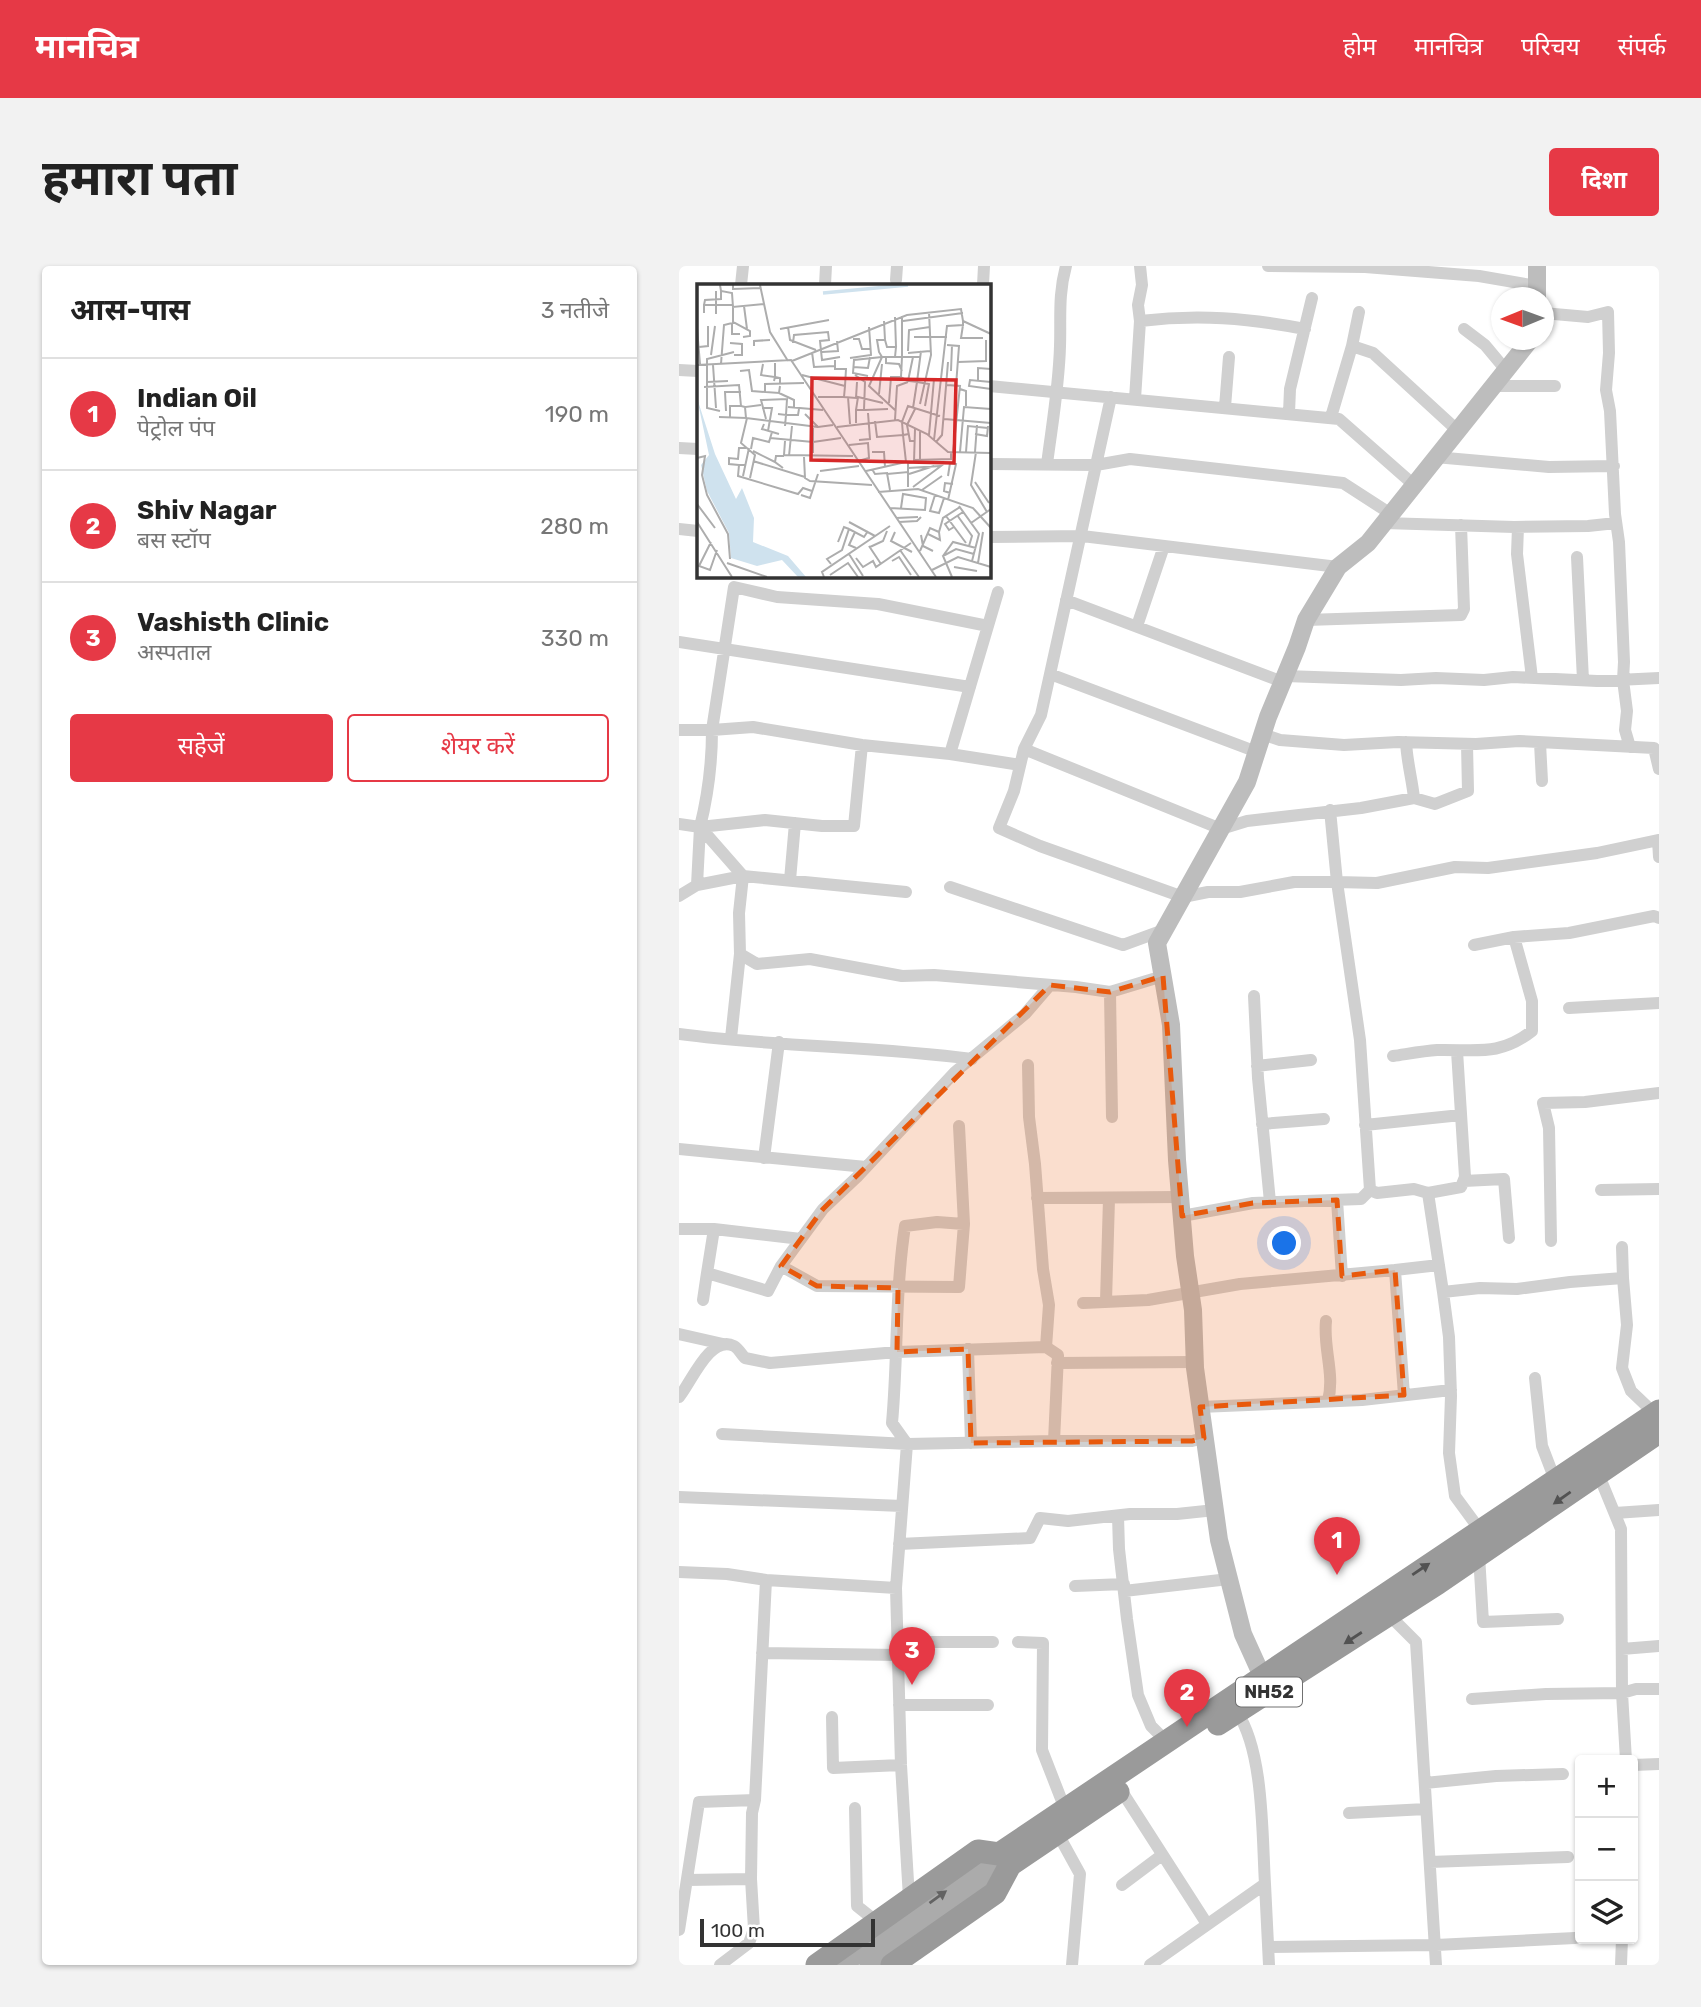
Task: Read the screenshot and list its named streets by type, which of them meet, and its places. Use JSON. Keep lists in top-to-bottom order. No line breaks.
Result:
{"streets":{"highway":["NH52"]},"scale_bar":"100 m","north":"left","page":{"header":"मानचित्र","nav":["होम","मानचित्र","परिचय","संपर्क"],"buttons":["दिशा",["सहेजें","शेयर करें"]],"title":"हमारा पता","heading":["आस-पास","3 नतीजे"],"list":[{"mark":"1","name":"Indian Oil","note":"पेट्रोल पंप","value":"190 m"},{"mark":"2","name":"Shiv Nagar","note":"बस स्टॉप","value":"280 m"},{"mark":"3","name":"Vashisth Clinic","note":"अस्पताल","value":"330 m"}],"pins":["1","3","2"],"map_buttons":["+","−"],"scale":"100 m"}}
